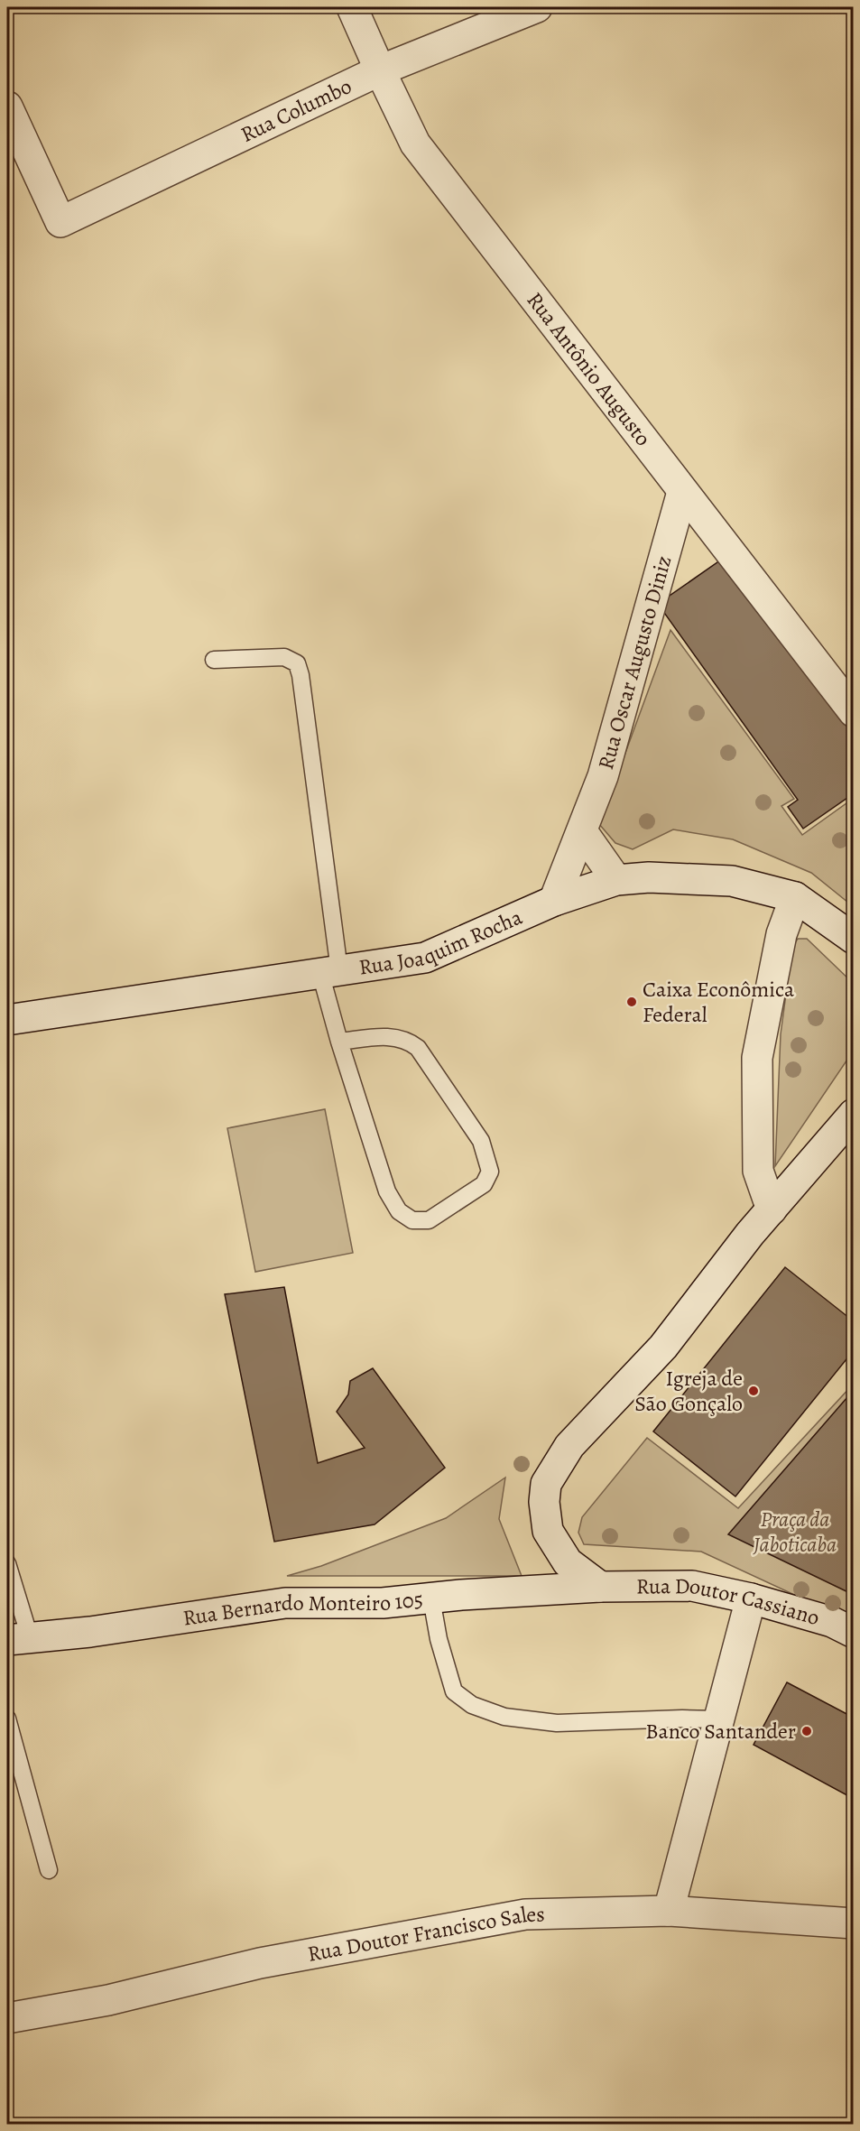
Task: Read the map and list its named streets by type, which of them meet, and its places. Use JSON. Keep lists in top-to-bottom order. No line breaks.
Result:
{"streets":{"street":["Rua Columbo","Rua Antônio Augusto","Rua Oscar Augusto Diniz","Rua Joaquim Rocha","Rua Doutor Cassiano","Rua Bernardo Monteiro 105","Rua Doutor Francisco Sales"]},"crossings":[["Rua Columbo","Rua Antônio Augusto"],["Rua Antônio Augusto","Rua Oscar Augusto Diniz"],["Rua Oscar Augusto Diniz","Rua Joaquim Rocha"],["Rua Doutor Cassiano","Rua Bernardo Monteiro 105"]],"parks":["Praça da Jaboticaba"],"places":["Caixa Econômica Federal","Igreja de São Gonçalo","Banco Santander"]}
